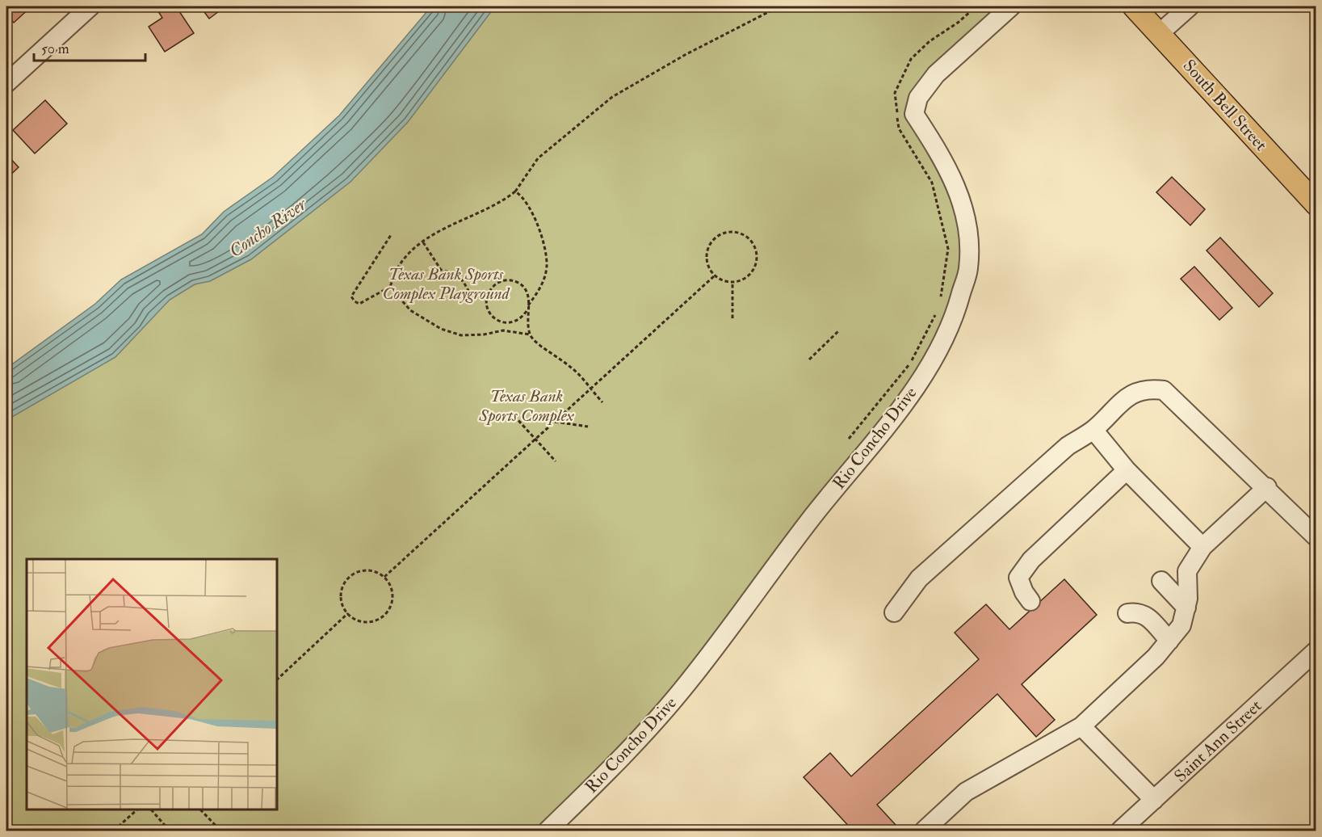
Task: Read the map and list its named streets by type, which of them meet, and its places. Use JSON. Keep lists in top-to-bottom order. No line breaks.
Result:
{"streets":{"main road":["South Bell Street"],"street":["Rio Concho Drive","Saint Ann Street"]},"water":["Concho River"],"parks":["Texas Bank Sports Complex Playground","Texas Bank Sports Complex"],"scale_bar":"50 m"}
